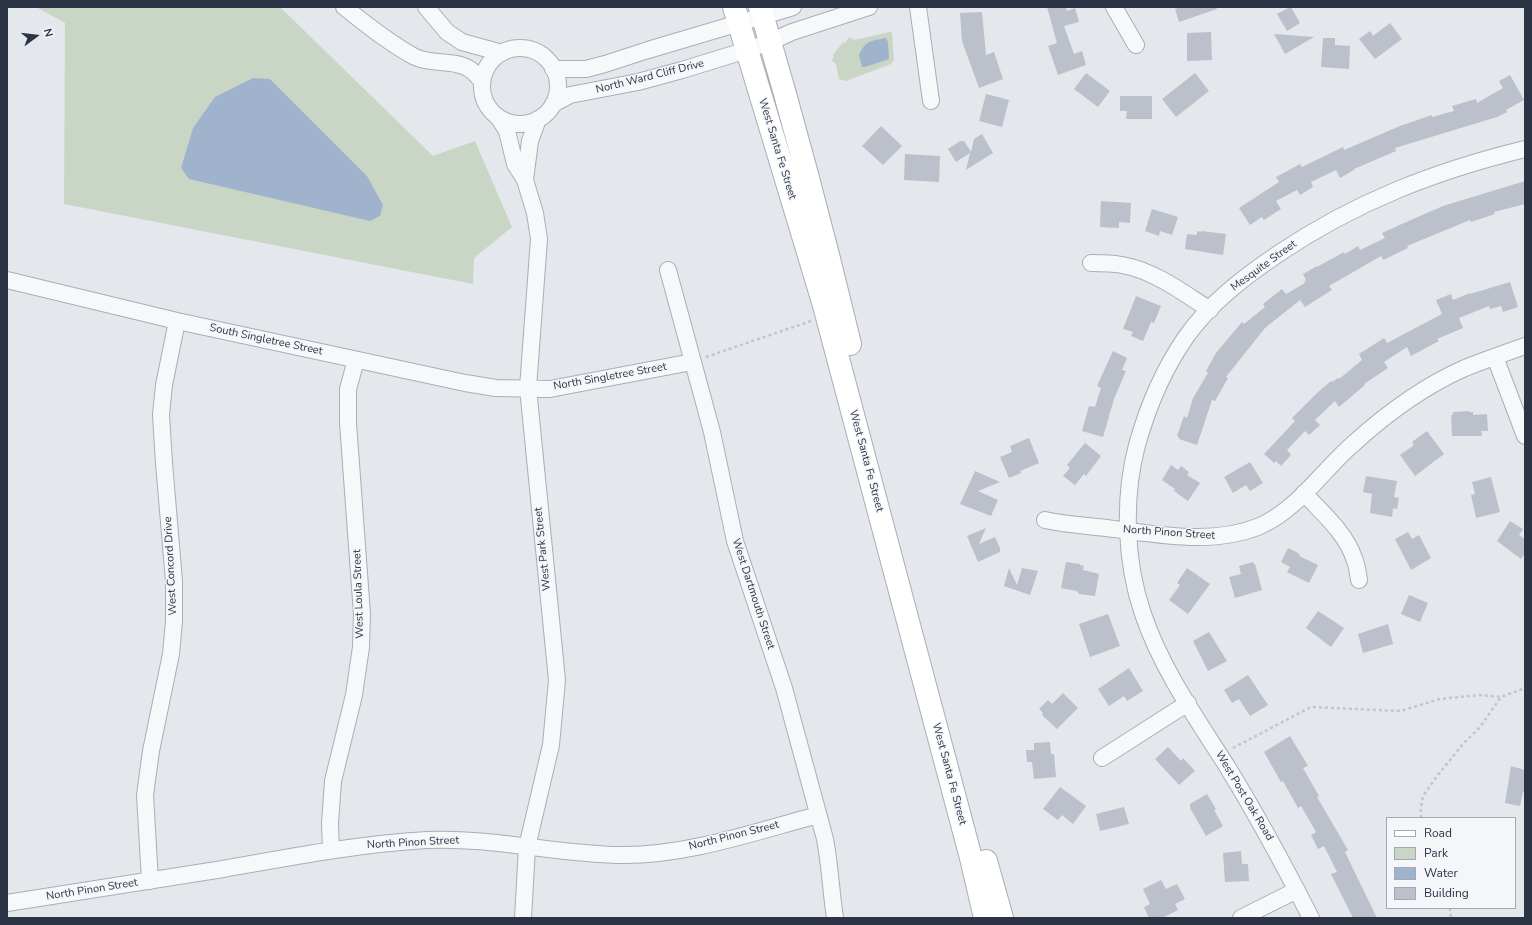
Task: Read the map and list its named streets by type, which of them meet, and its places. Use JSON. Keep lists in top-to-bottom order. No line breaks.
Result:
{"streets":{"street":["North Ward Cliff Drive","West Santa Fe Street","Mesquite Street","South Singletree Street","North Singletree Street","North Pinon Street","West Park Street","West Concord Drive","West Loula Street","West Dartmouth Street","West Post Oak Road"]},"crossings":[["North Ward Cliff Drive","West Santa Fe Street"],["North Ward Cliff Drive","West Park Street"],["Mesquite Street","North Pinon Street"],["Mesquite Street","West Post Oak Road"],["South Singletree Street","North Singletree Street"],["South Singletree Street","West Park Street"],["South Singletree Street","West Concord Drive"],["South Singletree Street","West Loula Street"],["North Singletree Street","West Park Street"],["North Singletree Street","West Dartmouth Street"],["North Pinon Street","West Park Street"],["North Pinon Street","West Concord Drive"],["North Pinon Street","West Loula Street"],["North Pinon Street","West Dartmouth Street"],["North Pinon Street","West Post Oak Road"]],"legend":["Road","Park","Water","Building"],"north":"right"}
